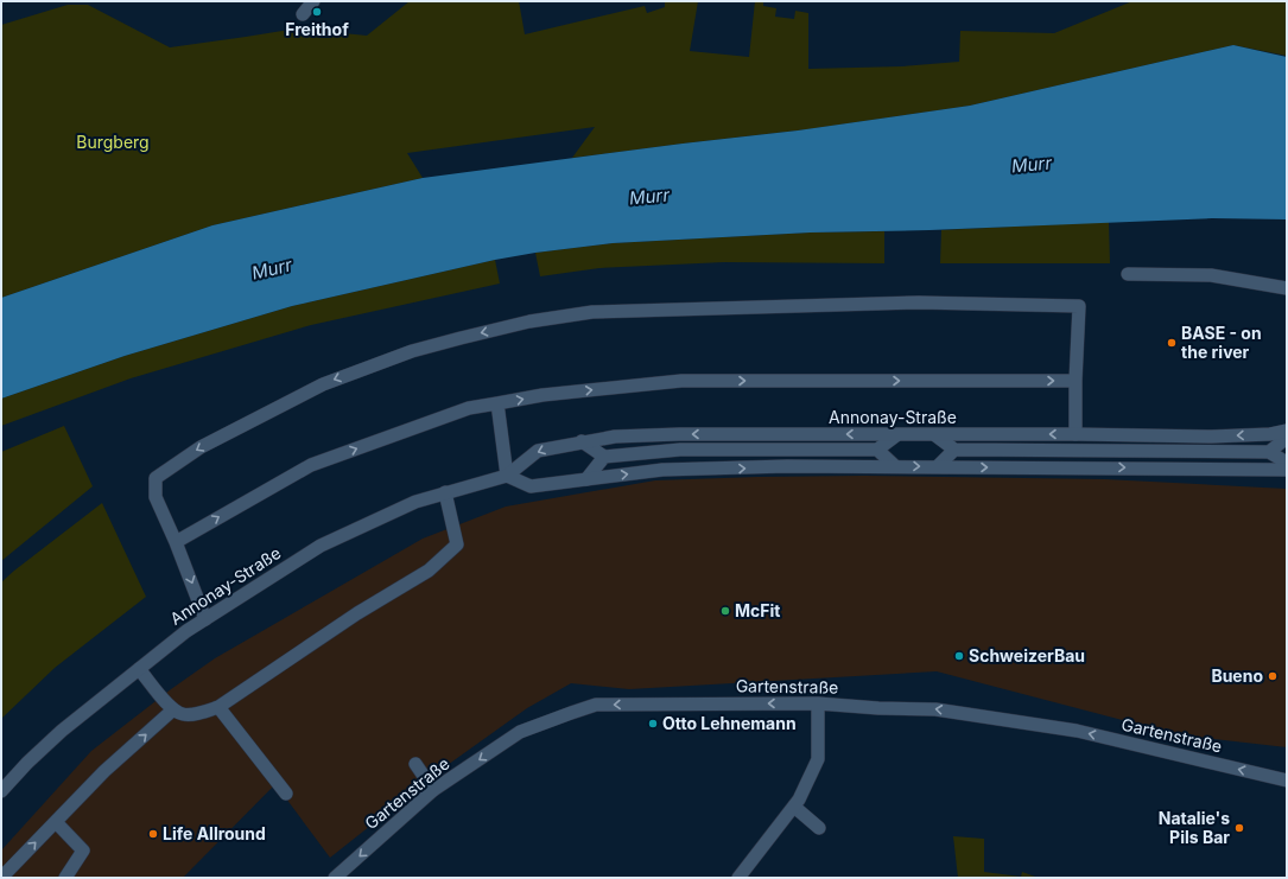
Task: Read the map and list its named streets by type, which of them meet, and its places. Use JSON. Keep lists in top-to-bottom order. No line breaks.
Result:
{"streets":{"street":["Annonay-Straße","Gartenstraße"]},"one_way":["Gartenstraße"],"water":["Murr"],"parks":["Burgberg"],"places":["Freithof","BASE - on the river","McFit","SchweizerBau","Bueno","Otto Lehnemann","Natalie's Pils Bar","Life Allround"]}
